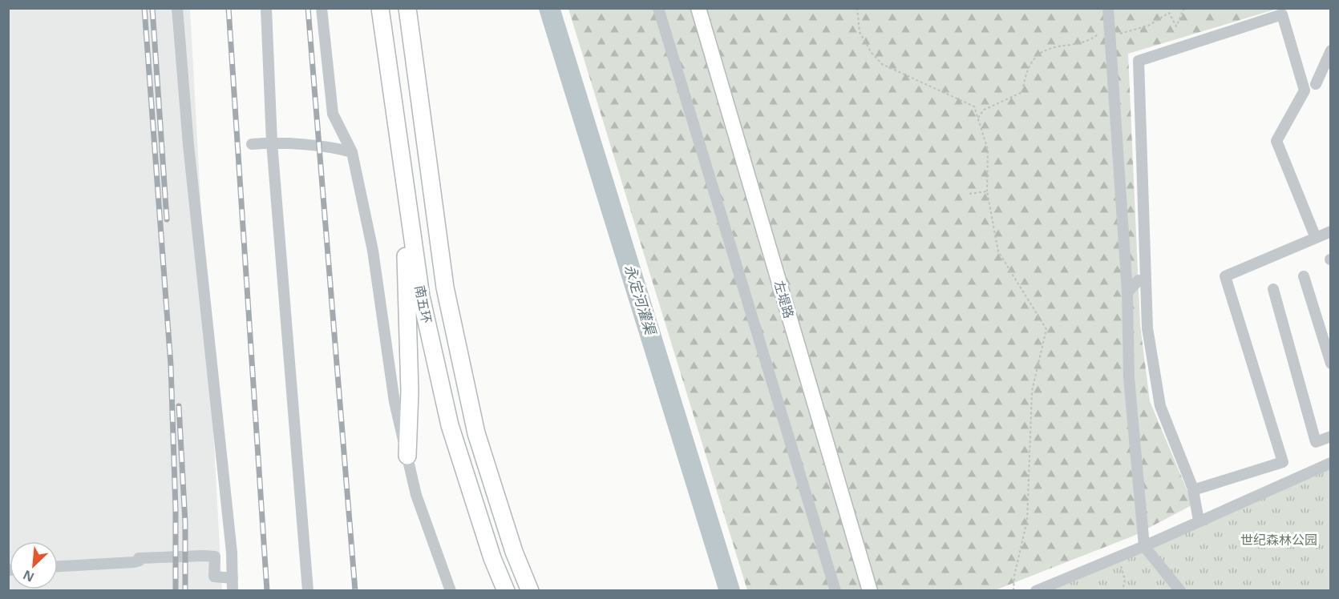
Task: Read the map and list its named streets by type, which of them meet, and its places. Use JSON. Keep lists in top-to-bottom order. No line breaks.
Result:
{"streets":{"highway":["南五环"],"main road":["左堤路"]},"water":["永定河灌渠"],"parks":["世纪森林公园"],"north":"bottom left"}
